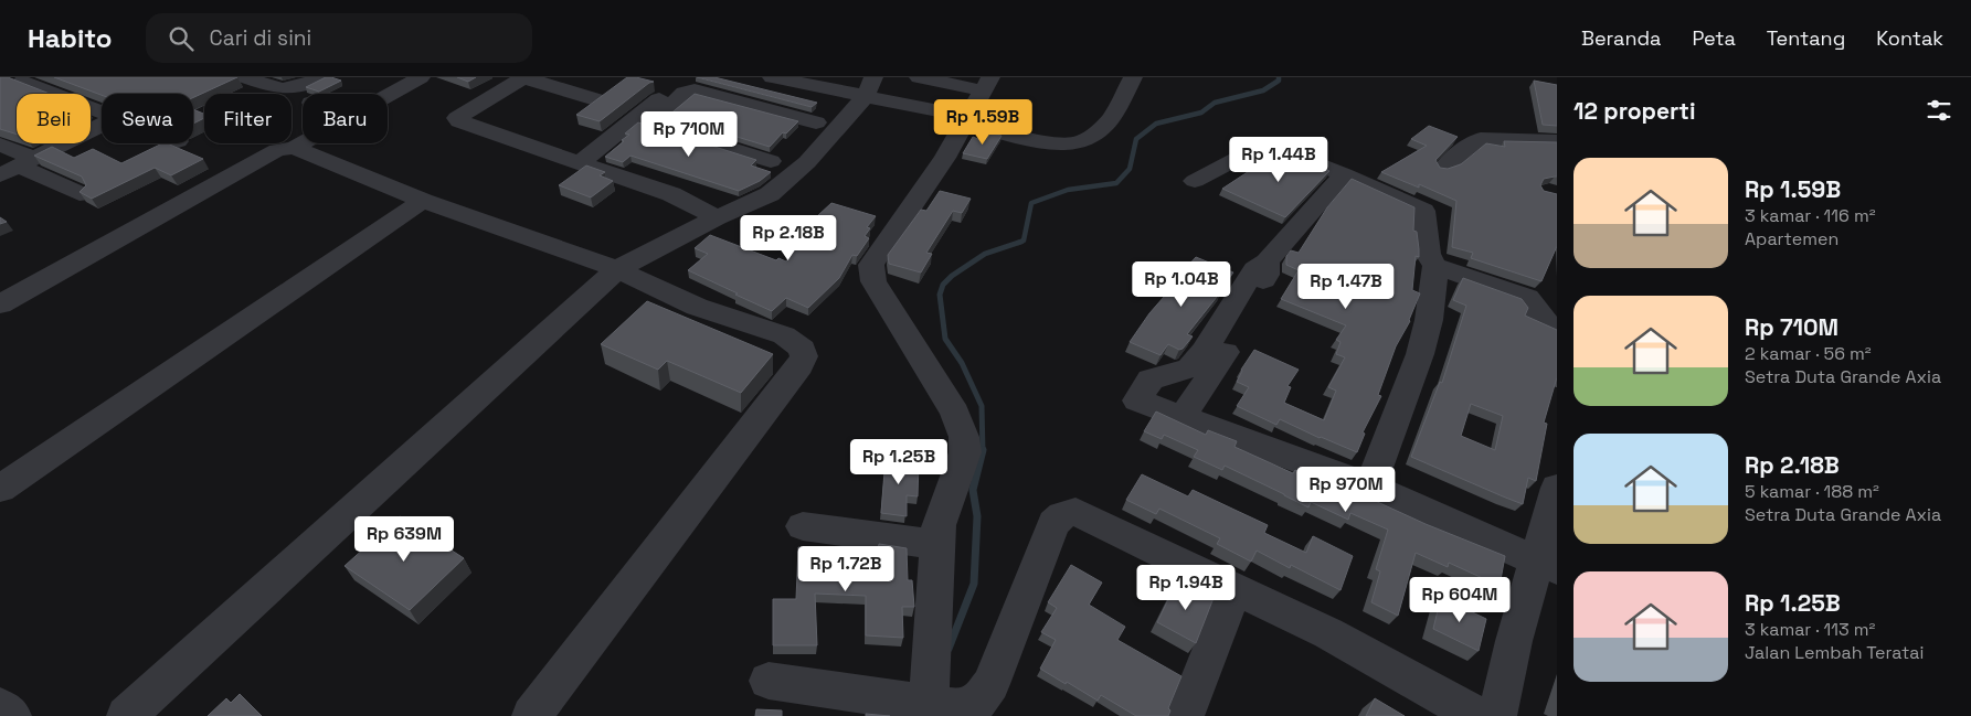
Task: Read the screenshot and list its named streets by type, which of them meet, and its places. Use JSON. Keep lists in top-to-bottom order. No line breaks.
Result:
{"page":{"header":"Habito","search":"Cari di sini","nav":["Beranda","Peta","Tentang","Kontak"],"heading":"12 properti","chip":["Beli","Sewa","Filter","Baru"],"price":["Rp 1.59B","Rp 710M","Rp 1.44B","Rp 2.18B","Rp 1.04B","Rp 1.47B","Rp 1.25B","Rp 970M","Rp 639M","Rp 1.72B","Rp 1.94B","Rp 604M"],"list":[{"name":"Rp 1.59B","note":"3 kamar · 116 m² · Apartemen"},{"name":"Rp 710M","note":"2 kamar · 56 m² · Setra Duta Grande Axia"},{"name":"Rp 2.18B","note":"5 kamar · 188 m² · Setra Duta Grande Axia"},{"name":"Rp 1.25B","note":"3 kamar · 113 m² · Jalan Lembah Teratai"}]}}
